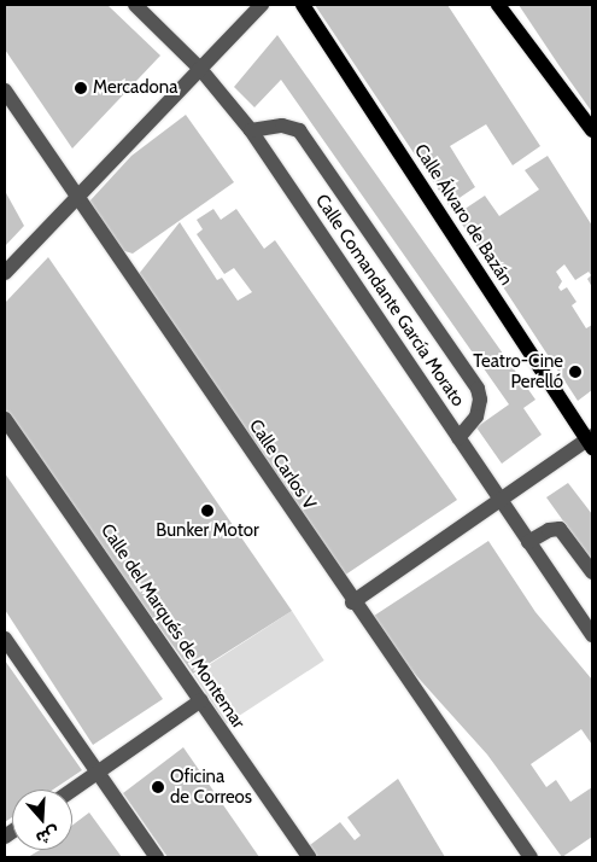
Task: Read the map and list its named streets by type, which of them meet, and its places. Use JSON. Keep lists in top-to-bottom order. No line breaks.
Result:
{"streets":{"main road":["Calle Álvaro de Bazán"],"street":["Calle Comandante García Morato","Calle Carlos V","Calle del Marqués de Montemar"]},"places":["Mercadona","Teatro-Cine Perelló","Bunker Motor","Oficina de Correos"],"north":"bottom"}
